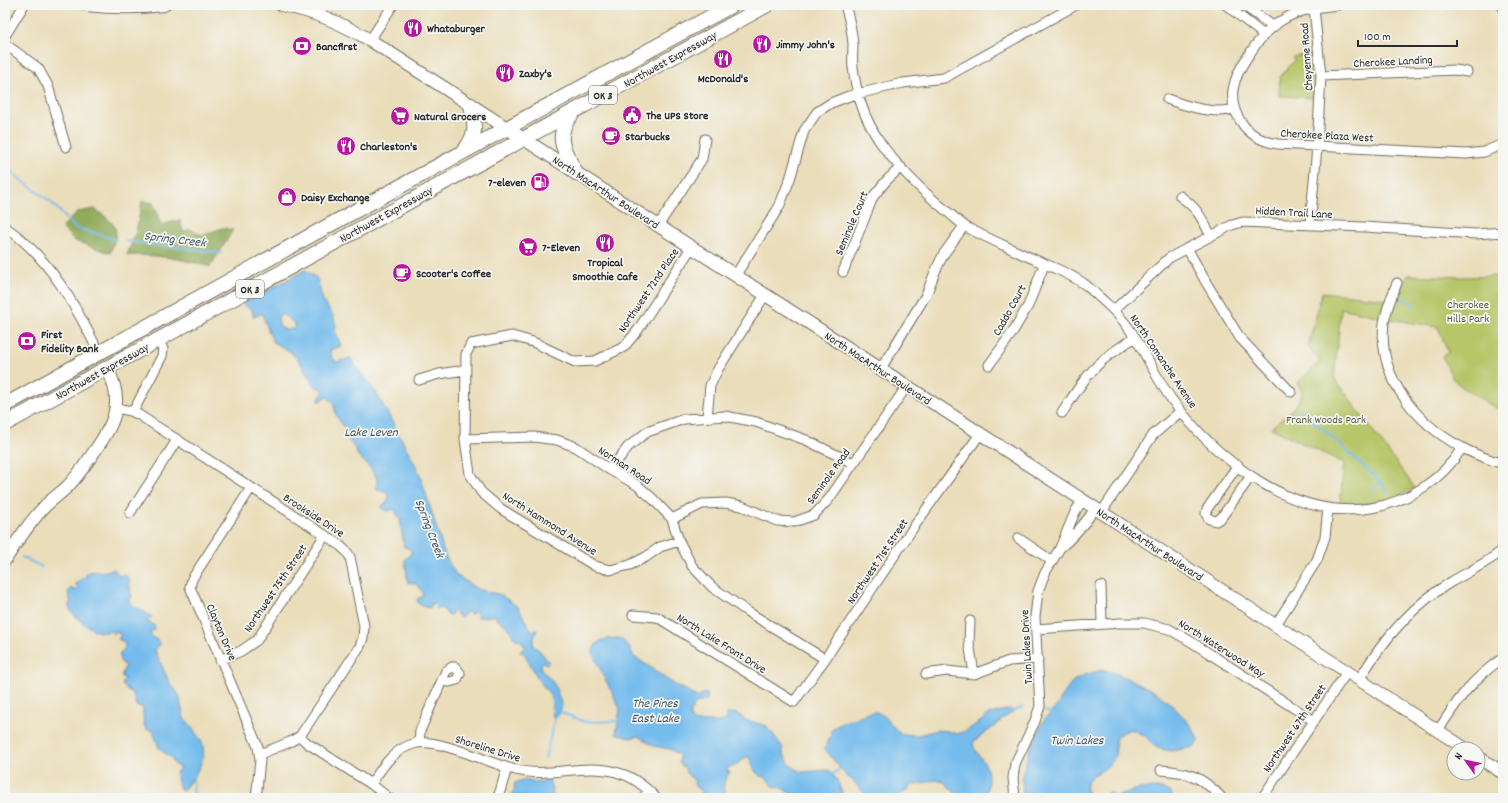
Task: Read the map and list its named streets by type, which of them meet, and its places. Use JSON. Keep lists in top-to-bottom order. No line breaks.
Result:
{"streets":{"highway":["Northwest Expressway","OK 3"],"main road":["North MacArthur Boulevard"],"street":["Cheyenne Road","Cherokee Landing","Cherokee Plaza West","Hidden Trail Lane","Seminole Court","Northwest 72nd Place","Caddo Court","North Comanche Avenue","Norman Road","Seminole Road","Brookside Drive","North Hammond Avenue","Northwest 71st Street","Northwest 75th Street","Clayton Drive","North Lake Front Drive","Twin Lakes Drive","North Waterwood Way","Northwest 67th Street","Shoreline Drive"]},"crossings":[["Cheyenne Road","Cherokee Landing"],["Cheyenne Road","Cherokee Plaza West"],["Cheyenne Road","Hidden Trail Lane"],["Northwest Expressway","North MacArthur Boulevard"],["North MacArthur Boulevard","Northwest 72nd Place"],["North MacArthur Boulevard","Seminole Road"],["North MacArthur Boulevard","Northwest 71st Street"],["North MacArthur Boulevard","Twin Lakes Drive"],["North MacArthur Boulevard","Northwest 67th Street"],["Hidden Trail Lane","North Comanche Avenue"],["Seminole Court","North Comanche Avenue"],["Northwest 72nd Place","North Hammond Avenue"],["Caddo Court","North Comanche Avenue"],["Norman Road","Seminole Road"],["Norman Road","North Hammond Avenue"],["Norman Road","Northwest 71st Street"],["Brookside Drive","Northwest 75th Street"],["Brookside Drive","Clayton Drive"],["Northwest 71st Street","North Lake Front Drive"],["Northwest 75th Street","Clayton Drive"],["Twin Lakes Drive","North Waterwood Way"],["North Waterwood Way","Northwest 67th Street"]],"water":["Spring Creek","Lake Leven","The Pines East Lake","Twin Lakes"],"parks":["Cherokee Hills Park","Frank Woods Park"],"places":{"restaurant":["Whataburger","Jimmy John's","McDonald's","Zaxby's","Charleston's","Tropical Smoothie Cafe"],"bank":["Bancfirst","First Fidelity Bank"],"public building":["The UPS Store"],"supermarket":["Natural Grocers","7-Eleven"],"cafe":["Starbucks","Scooter's Coffee"],"fuel station":["7-eleven"],"shop":["Daisy Exchange"]},"scale_bar":"100 m","north":"top left"}
